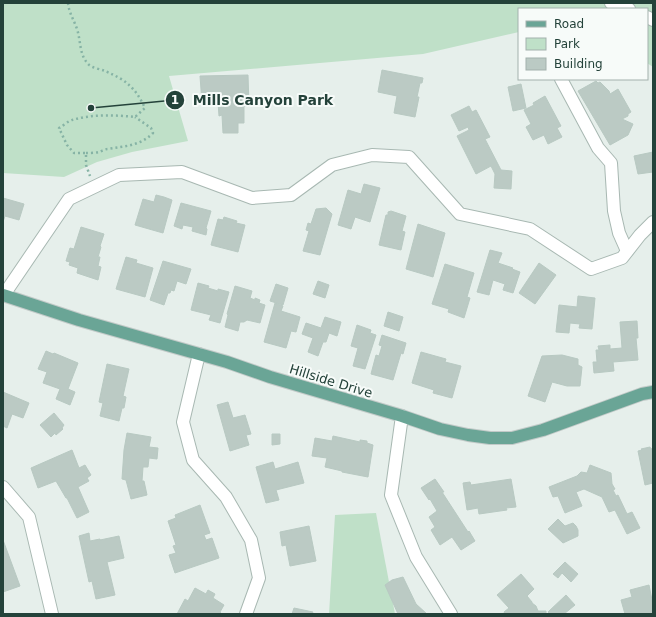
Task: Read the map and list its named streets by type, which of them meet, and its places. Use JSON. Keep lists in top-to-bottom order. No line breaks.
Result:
{"streets":{"main road":["Hillside Drive"]},"places":["Mills Canyon Park"],"legend":["Road","Park","Building"]}
